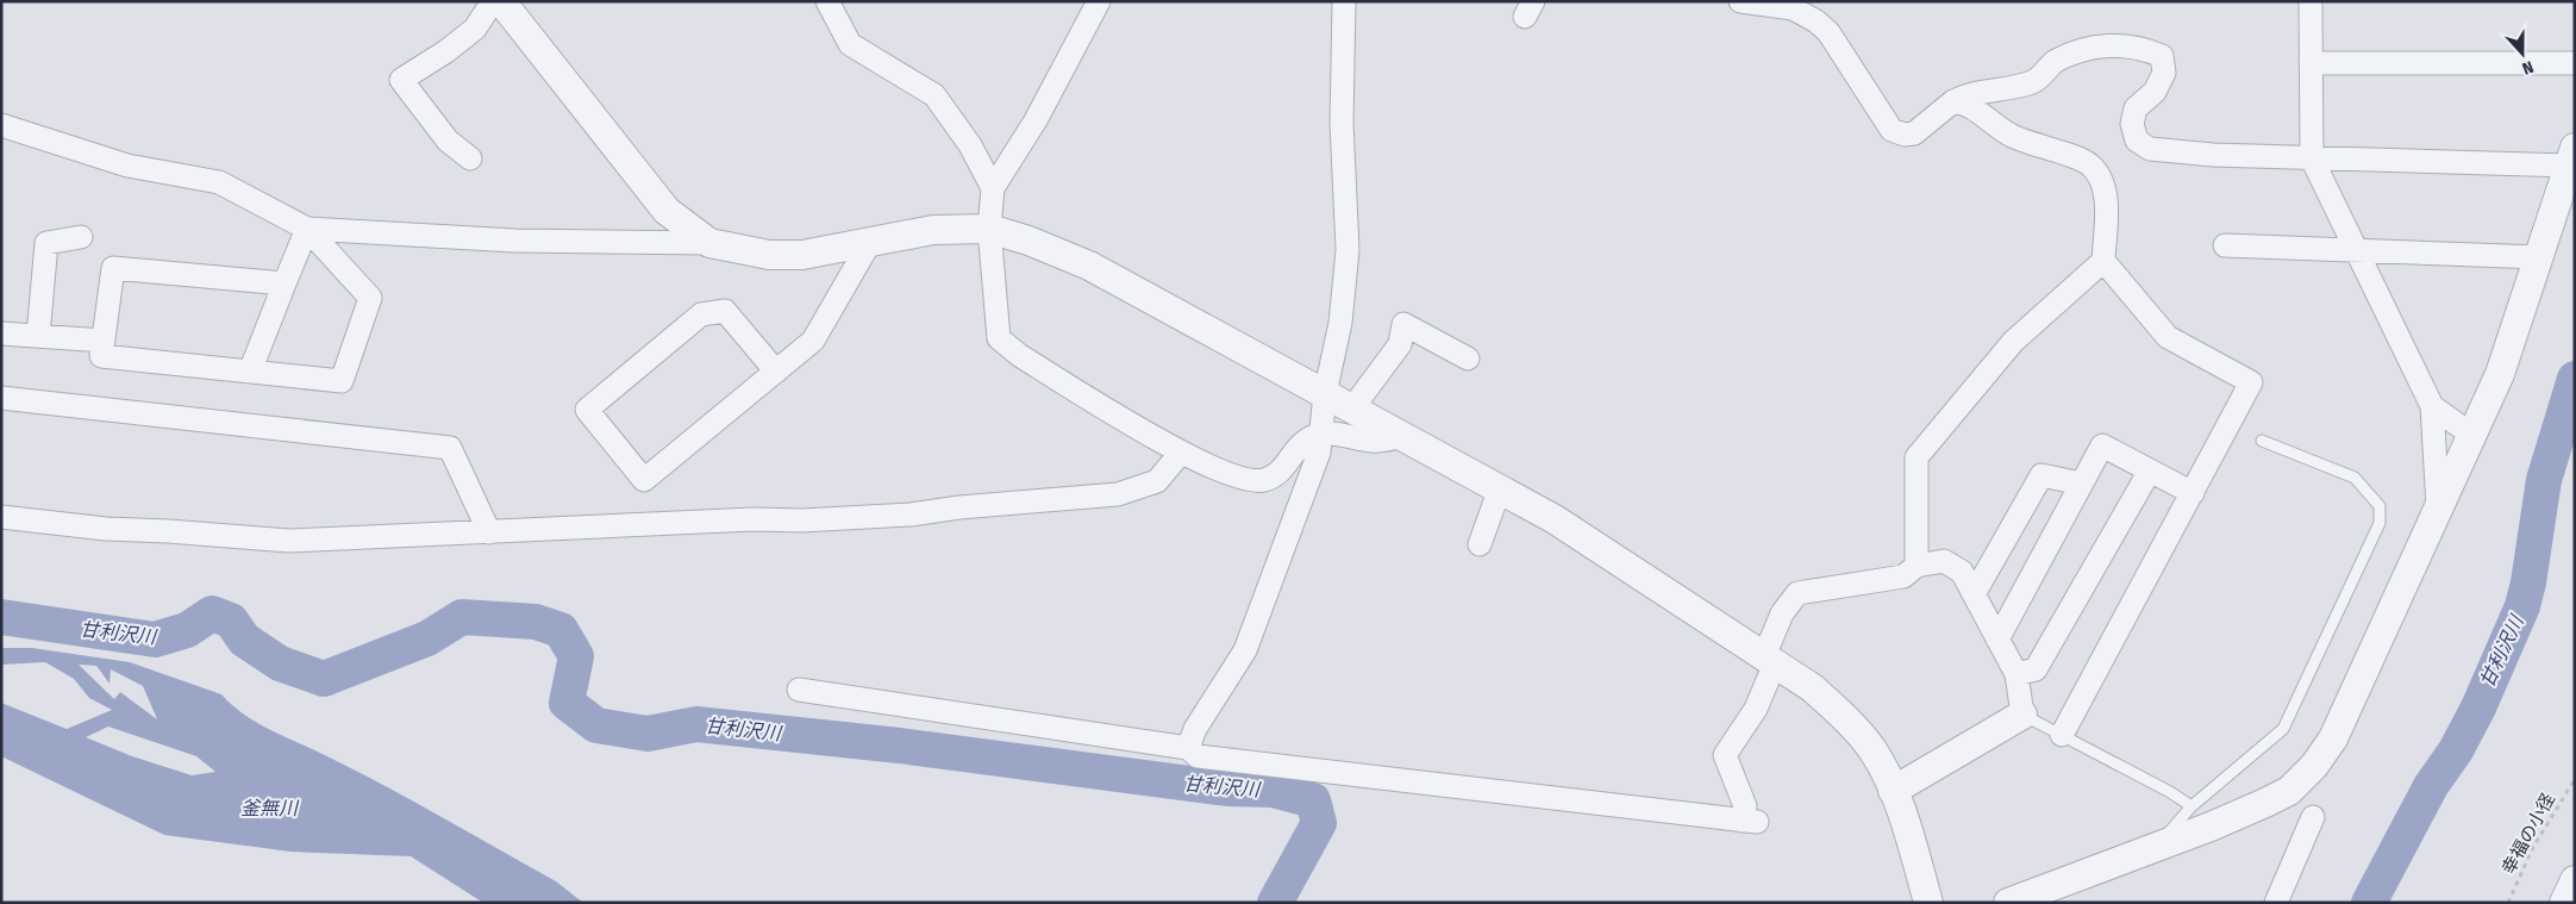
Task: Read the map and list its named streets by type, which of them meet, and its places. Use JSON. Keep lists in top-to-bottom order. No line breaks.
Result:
{"streets":{"path":["幸福の小径"]},"water":["甘利沢川","釜無川"],"north":"bottom"}
